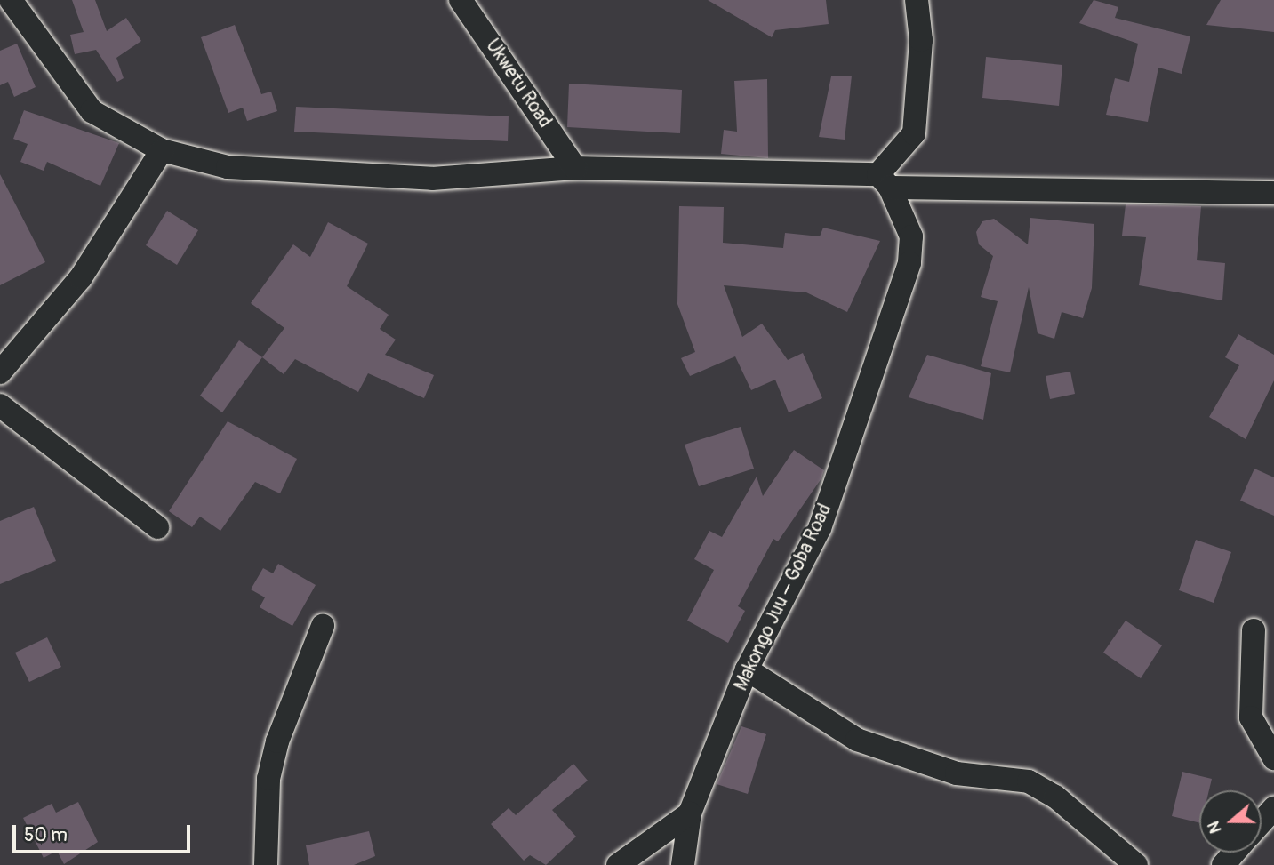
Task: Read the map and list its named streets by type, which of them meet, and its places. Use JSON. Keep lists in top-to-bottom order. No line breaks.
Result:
{"streets":{"street":["Ukwetu Road","Makongo Juu – Goba Road"]},"scale_bar":"50 m","north":"left"}
